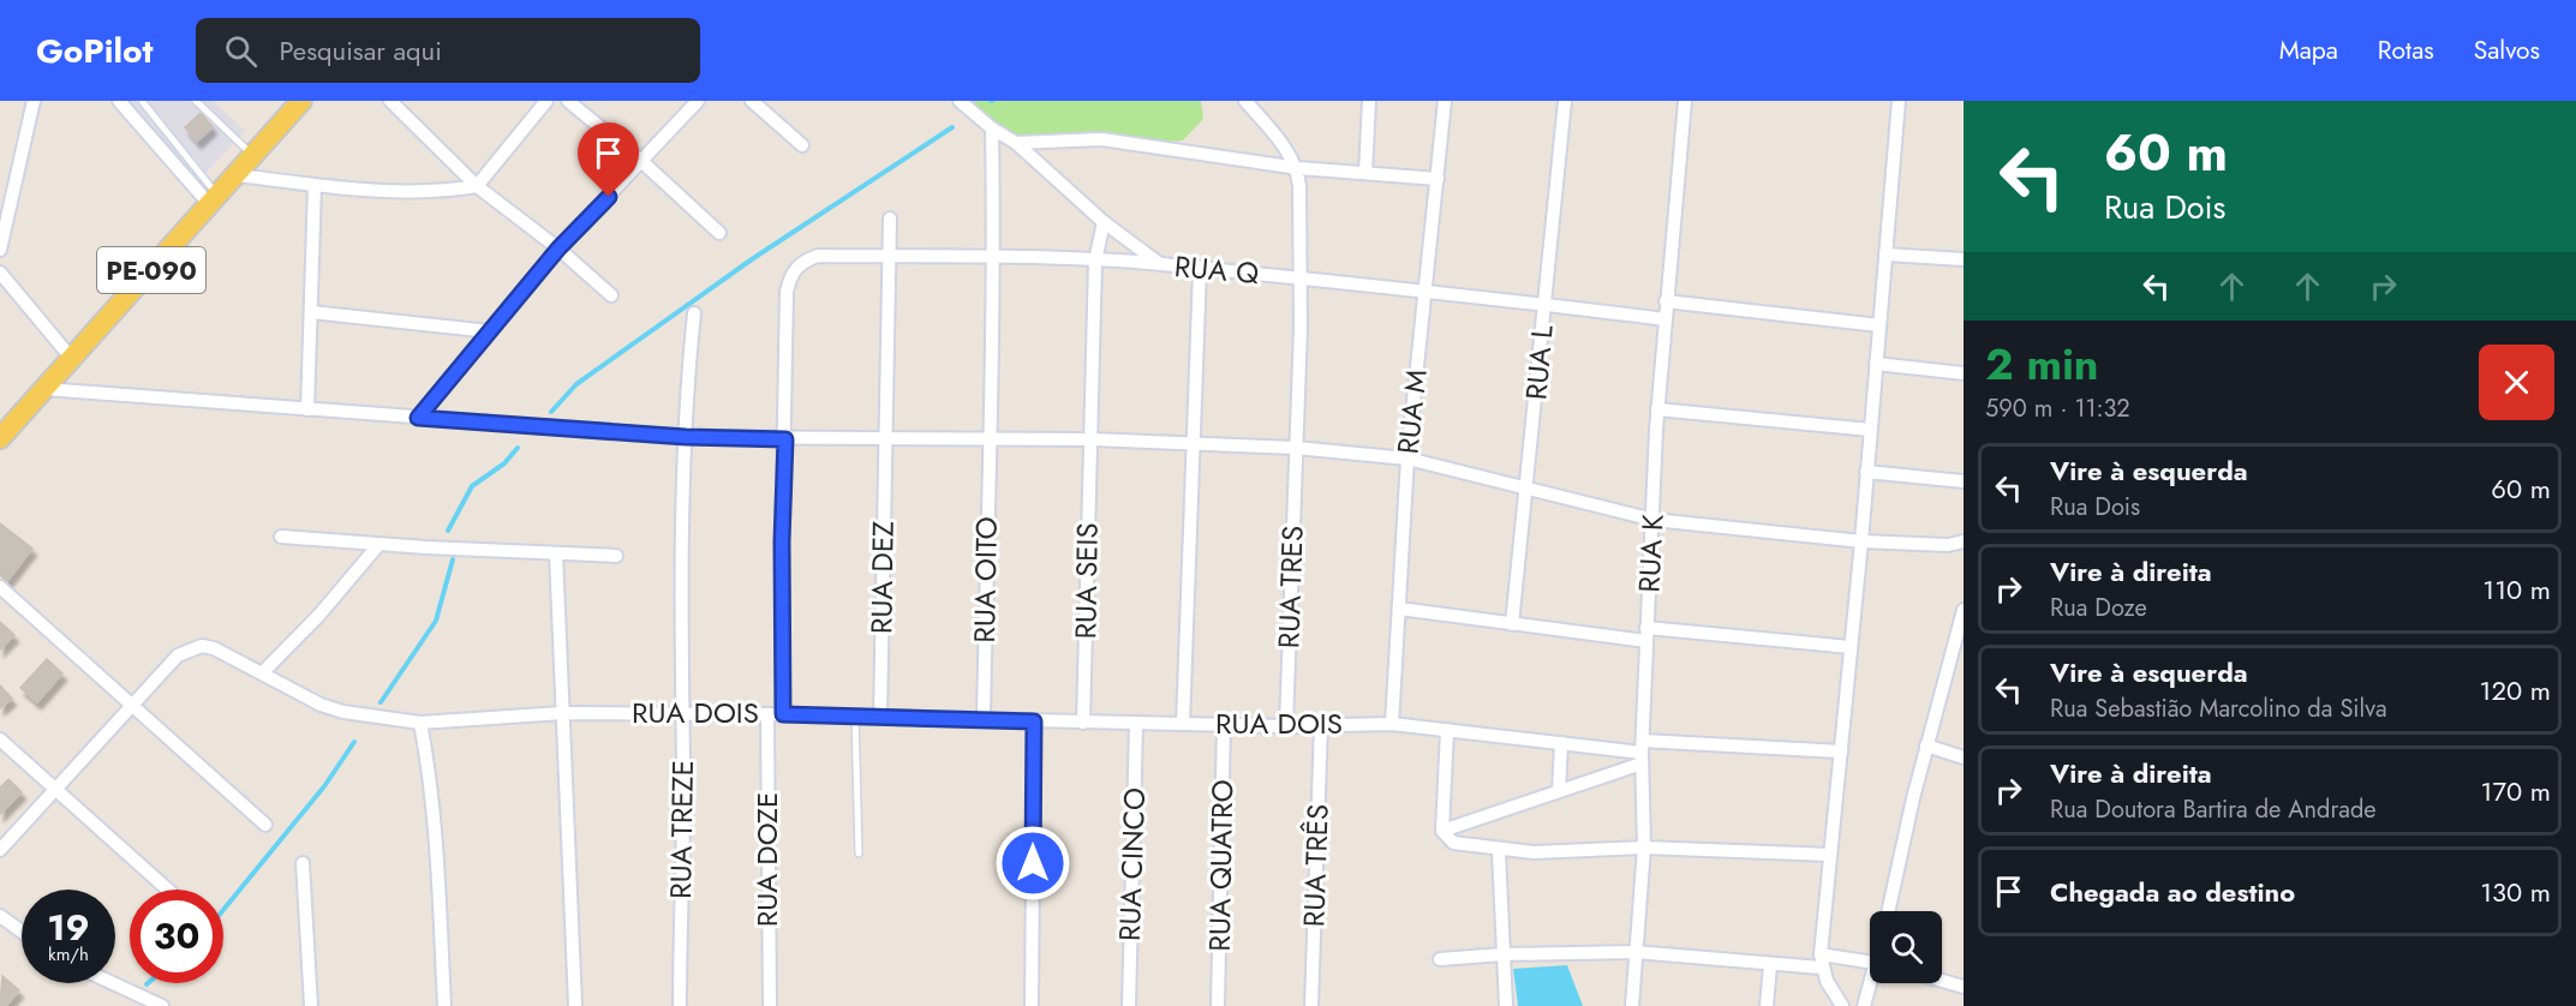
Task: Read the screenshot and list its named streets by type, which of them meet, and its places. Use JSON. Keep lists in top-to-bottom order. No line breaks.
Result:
{"streets":{"main road":["PE-090"],"street":["RUA Q","RUA L","RUA M","RUA K","RUA DEZ","RUA OITO","RUA SEIS","RUA TRES","RUA DOIS","RUA TREZE","RUA DOZE","RUA CINCO","RUA QUATRO","RUA TRÊS"]},"crossings":[["RUA Q","RUA L"],["RUA Q","RUA M"],["RUA Q","RUA K"],["RUA Q","RUA DEZ"],["RUA Q","RUA OITO"],["RUA Q","RUA SEIS"],["RUA Q","RUA TRES"],["RUA M","RUA DOIS"],["RUA K","RUA DOIS"],["RUA DEZ","RUA DOIS"],["RUA OITO","RUA DOIS"],["RUA SEIS","RUA DOIS"],["RUA TRES","RUA DOIS"],["RUA DOIS","RUA TREZE"],["RUA DOIS","RUA DOZE"],["RUA DOIS","RUA CINCO"],["RUA DOIS","RUA QUATRO"],["RUA DOIS","RUA TRÊS"]],"page":{"header":"GoPilot","search":"Pesquisar aqui","nav":["Mapa","Rotas","Salvos"],"turn":["60 m","Rua Dois"],"heading":["2 min","590 m · 11:32"],"list":[{"name":"Vire à esquerda","note":"Rua Dois","value":"60 m"},{"name":"Vire à direita","note":"Rua Doze","value":"110 m"},{"name":"Vire à esquerda","note":"Rua Sebastião Marcolino da Silva","value":"120 m"},{"name":"Vire à direita","note":"Rua Doutora Bartira de Andrade","value":"170 m"},{"name":"Chegada ao destino","value":"130 m"}],"speed":"19 km/h","limit":"30"}}
